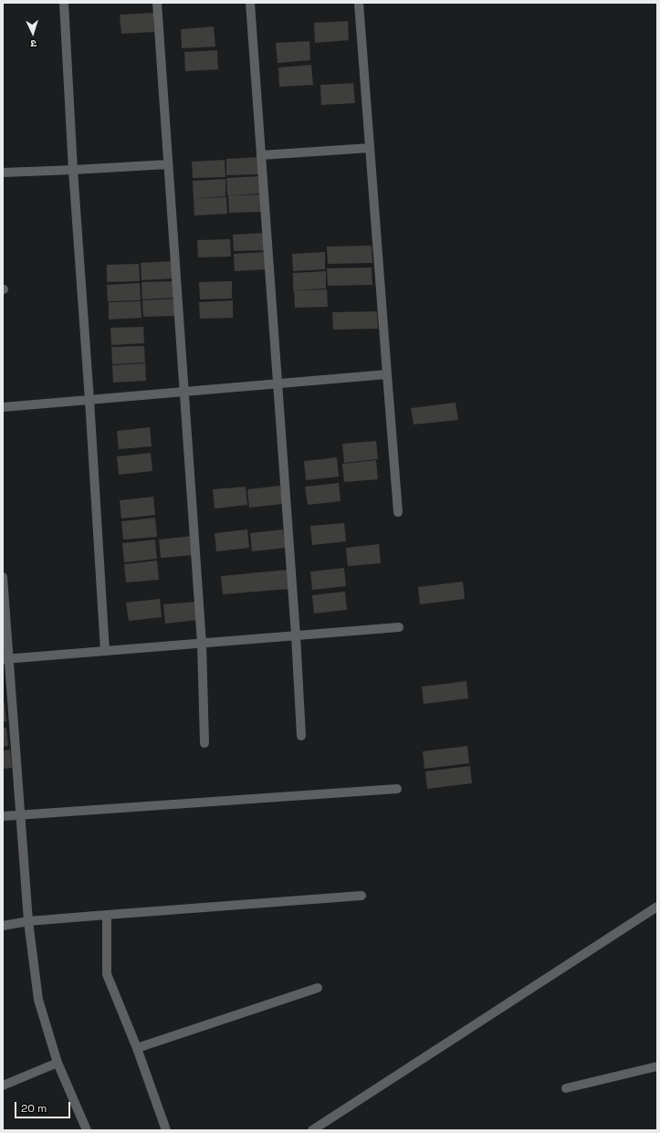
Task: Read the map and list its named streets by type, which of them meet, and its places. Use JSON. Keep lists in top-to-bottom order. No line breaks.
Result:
{"scale_bar":"20 m","north":"bottom"}
